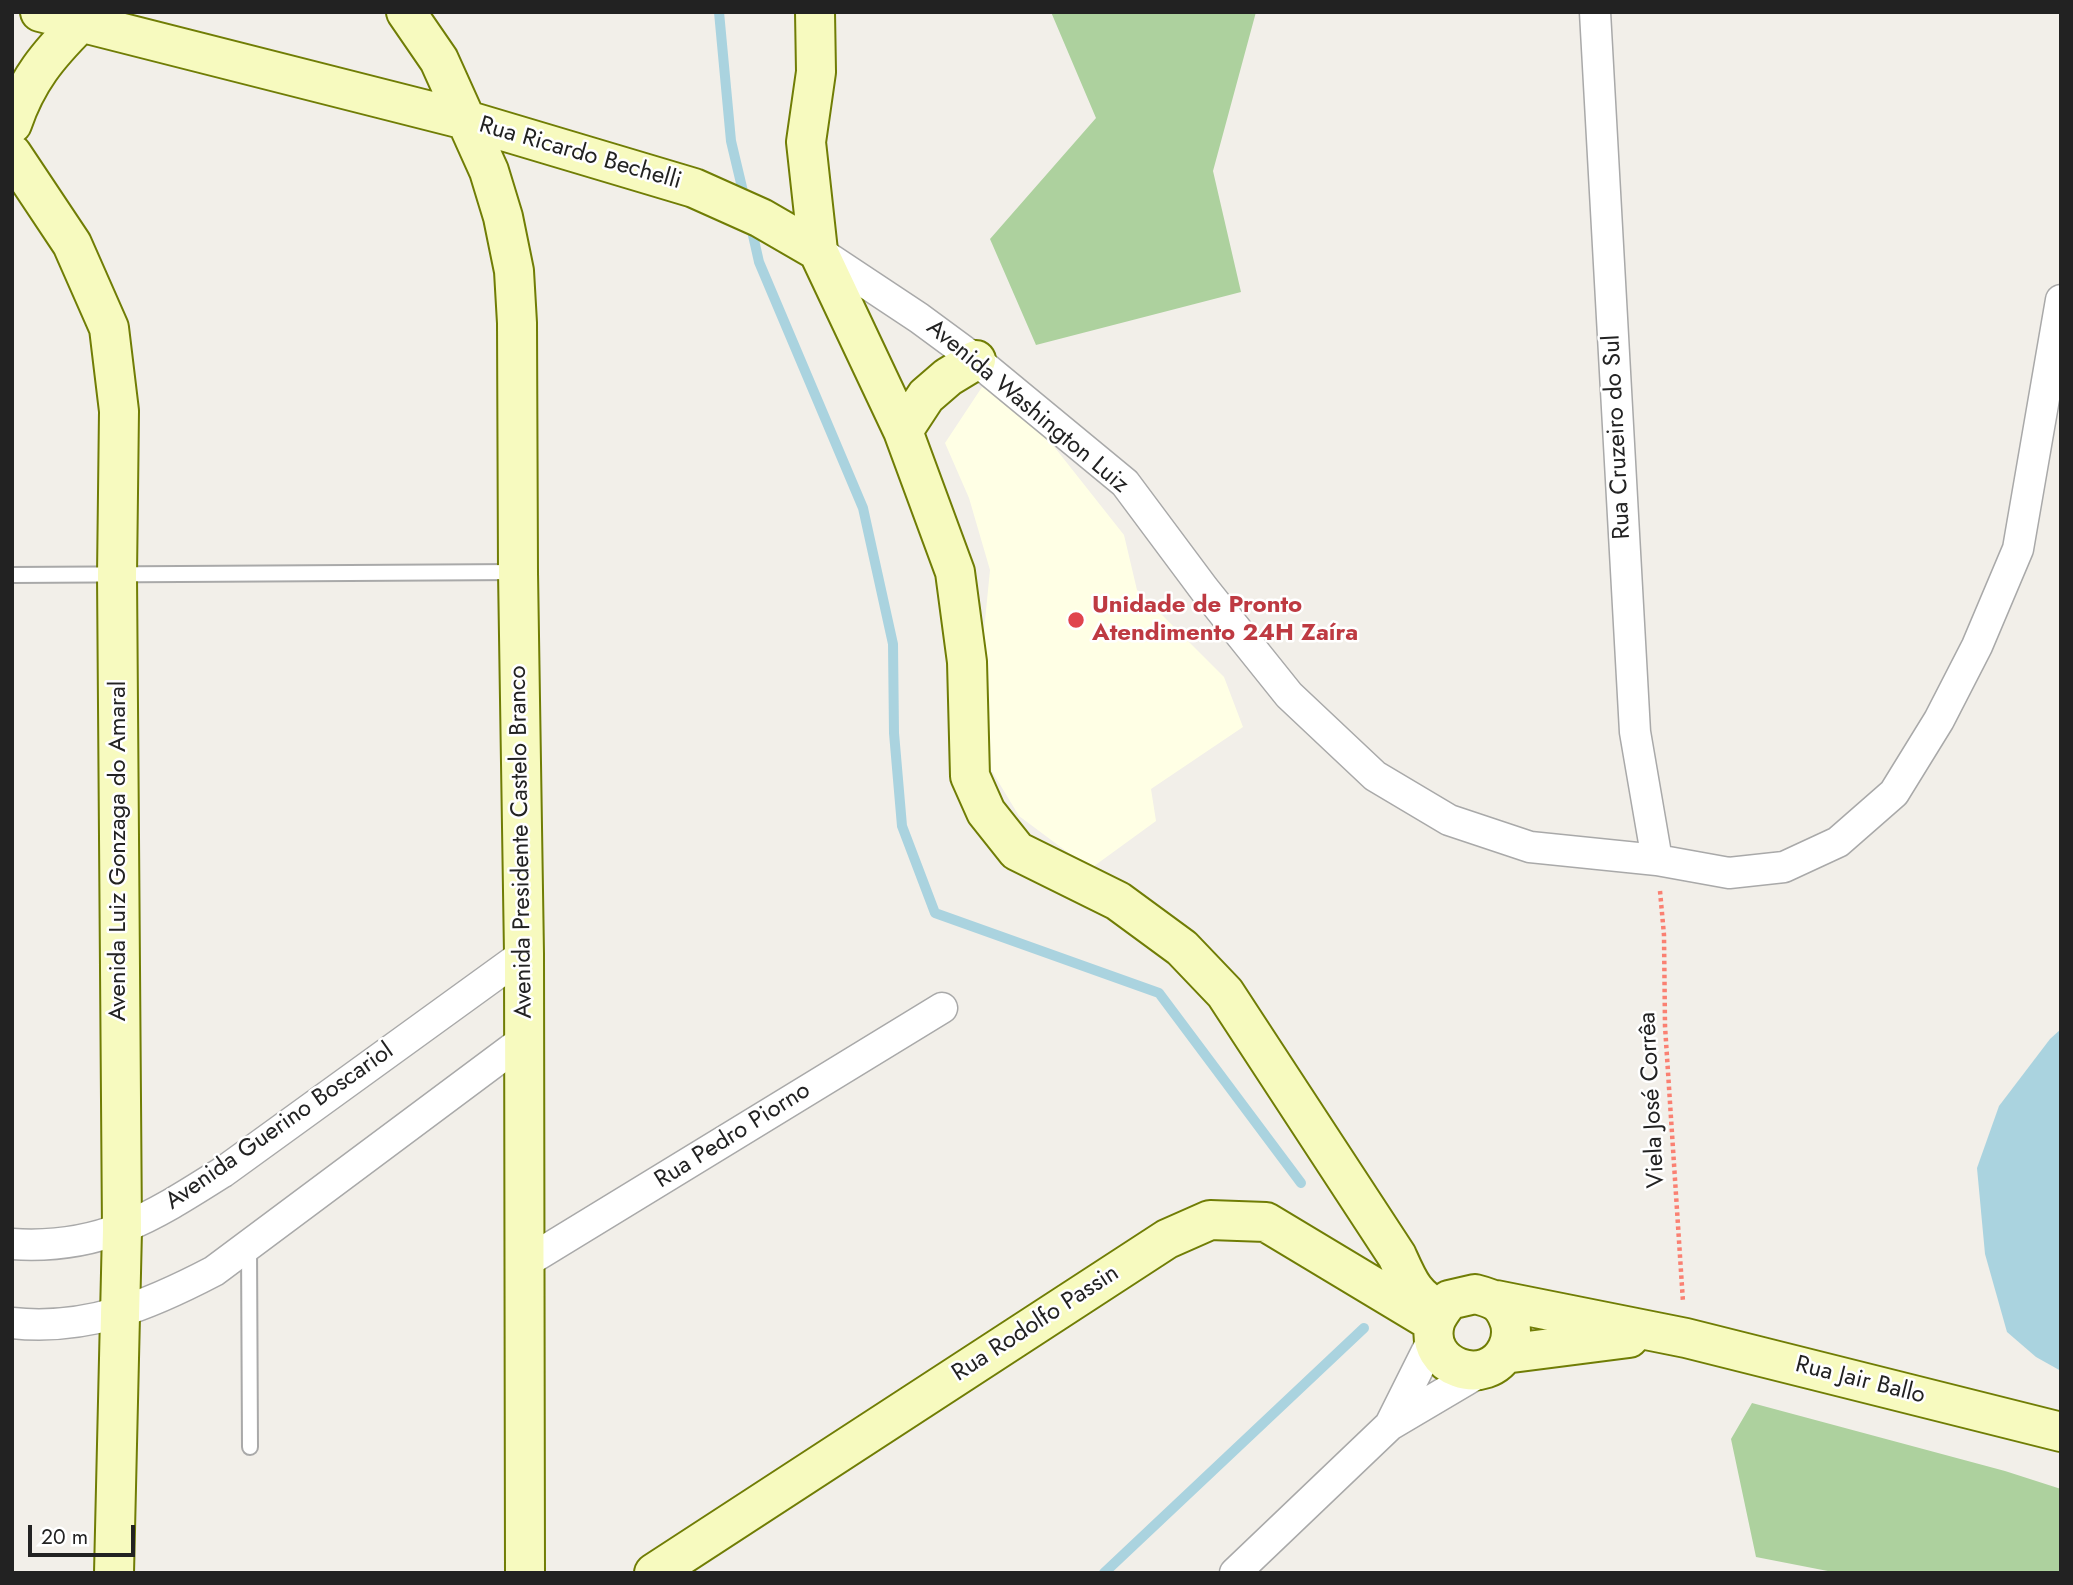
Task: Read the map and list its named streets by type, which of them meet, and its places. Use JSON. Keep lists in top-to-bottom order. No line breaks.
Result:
{"streets":{"street":["Rua Ricardo Bechelli","Avenida Washington Luiz","Rua Cruzeiro do Sul","Avenida Presidente Castelo Branco","Avenida Luiz Gonzaga do Amaral","Avenida Guerino Boscariol","Rua Pedro Piorno","Rua Rodolfo Passin","Rua Jair Ballo"],"path":["Viela José Corrêa"]},"crossings":[["Rua Ricardo Bechelli","Avenida Washington Luiz"],["Rua Ricardo Bechelli","Avenida Presidente Castelo Branco"],["Avenida Washington Luiz","Rua Cruzeiro do Sul"],["Avenida Washington Luiz","Viela José Corrêa"],["Rua Cruzeiro do Sul","Viela José Corrêa"],["Avenida Presidente Castelo Branco","Avenida Guerino Boscariol"],["Avenida Presidente Castelo Branco","Rua Pedro Piorno"],["Avenida Luiz Gonzaga do Amaral","Avenida Guerino Boscariol"],["Viela José Corrêa","Rua Jair Ballo"],["Rua Rodolfo Passin","Rua Jair Ballo"]],"places":["Unidade de Pronto Atendimento 24H Zaíra"],"scale_bar":"20 m"}
